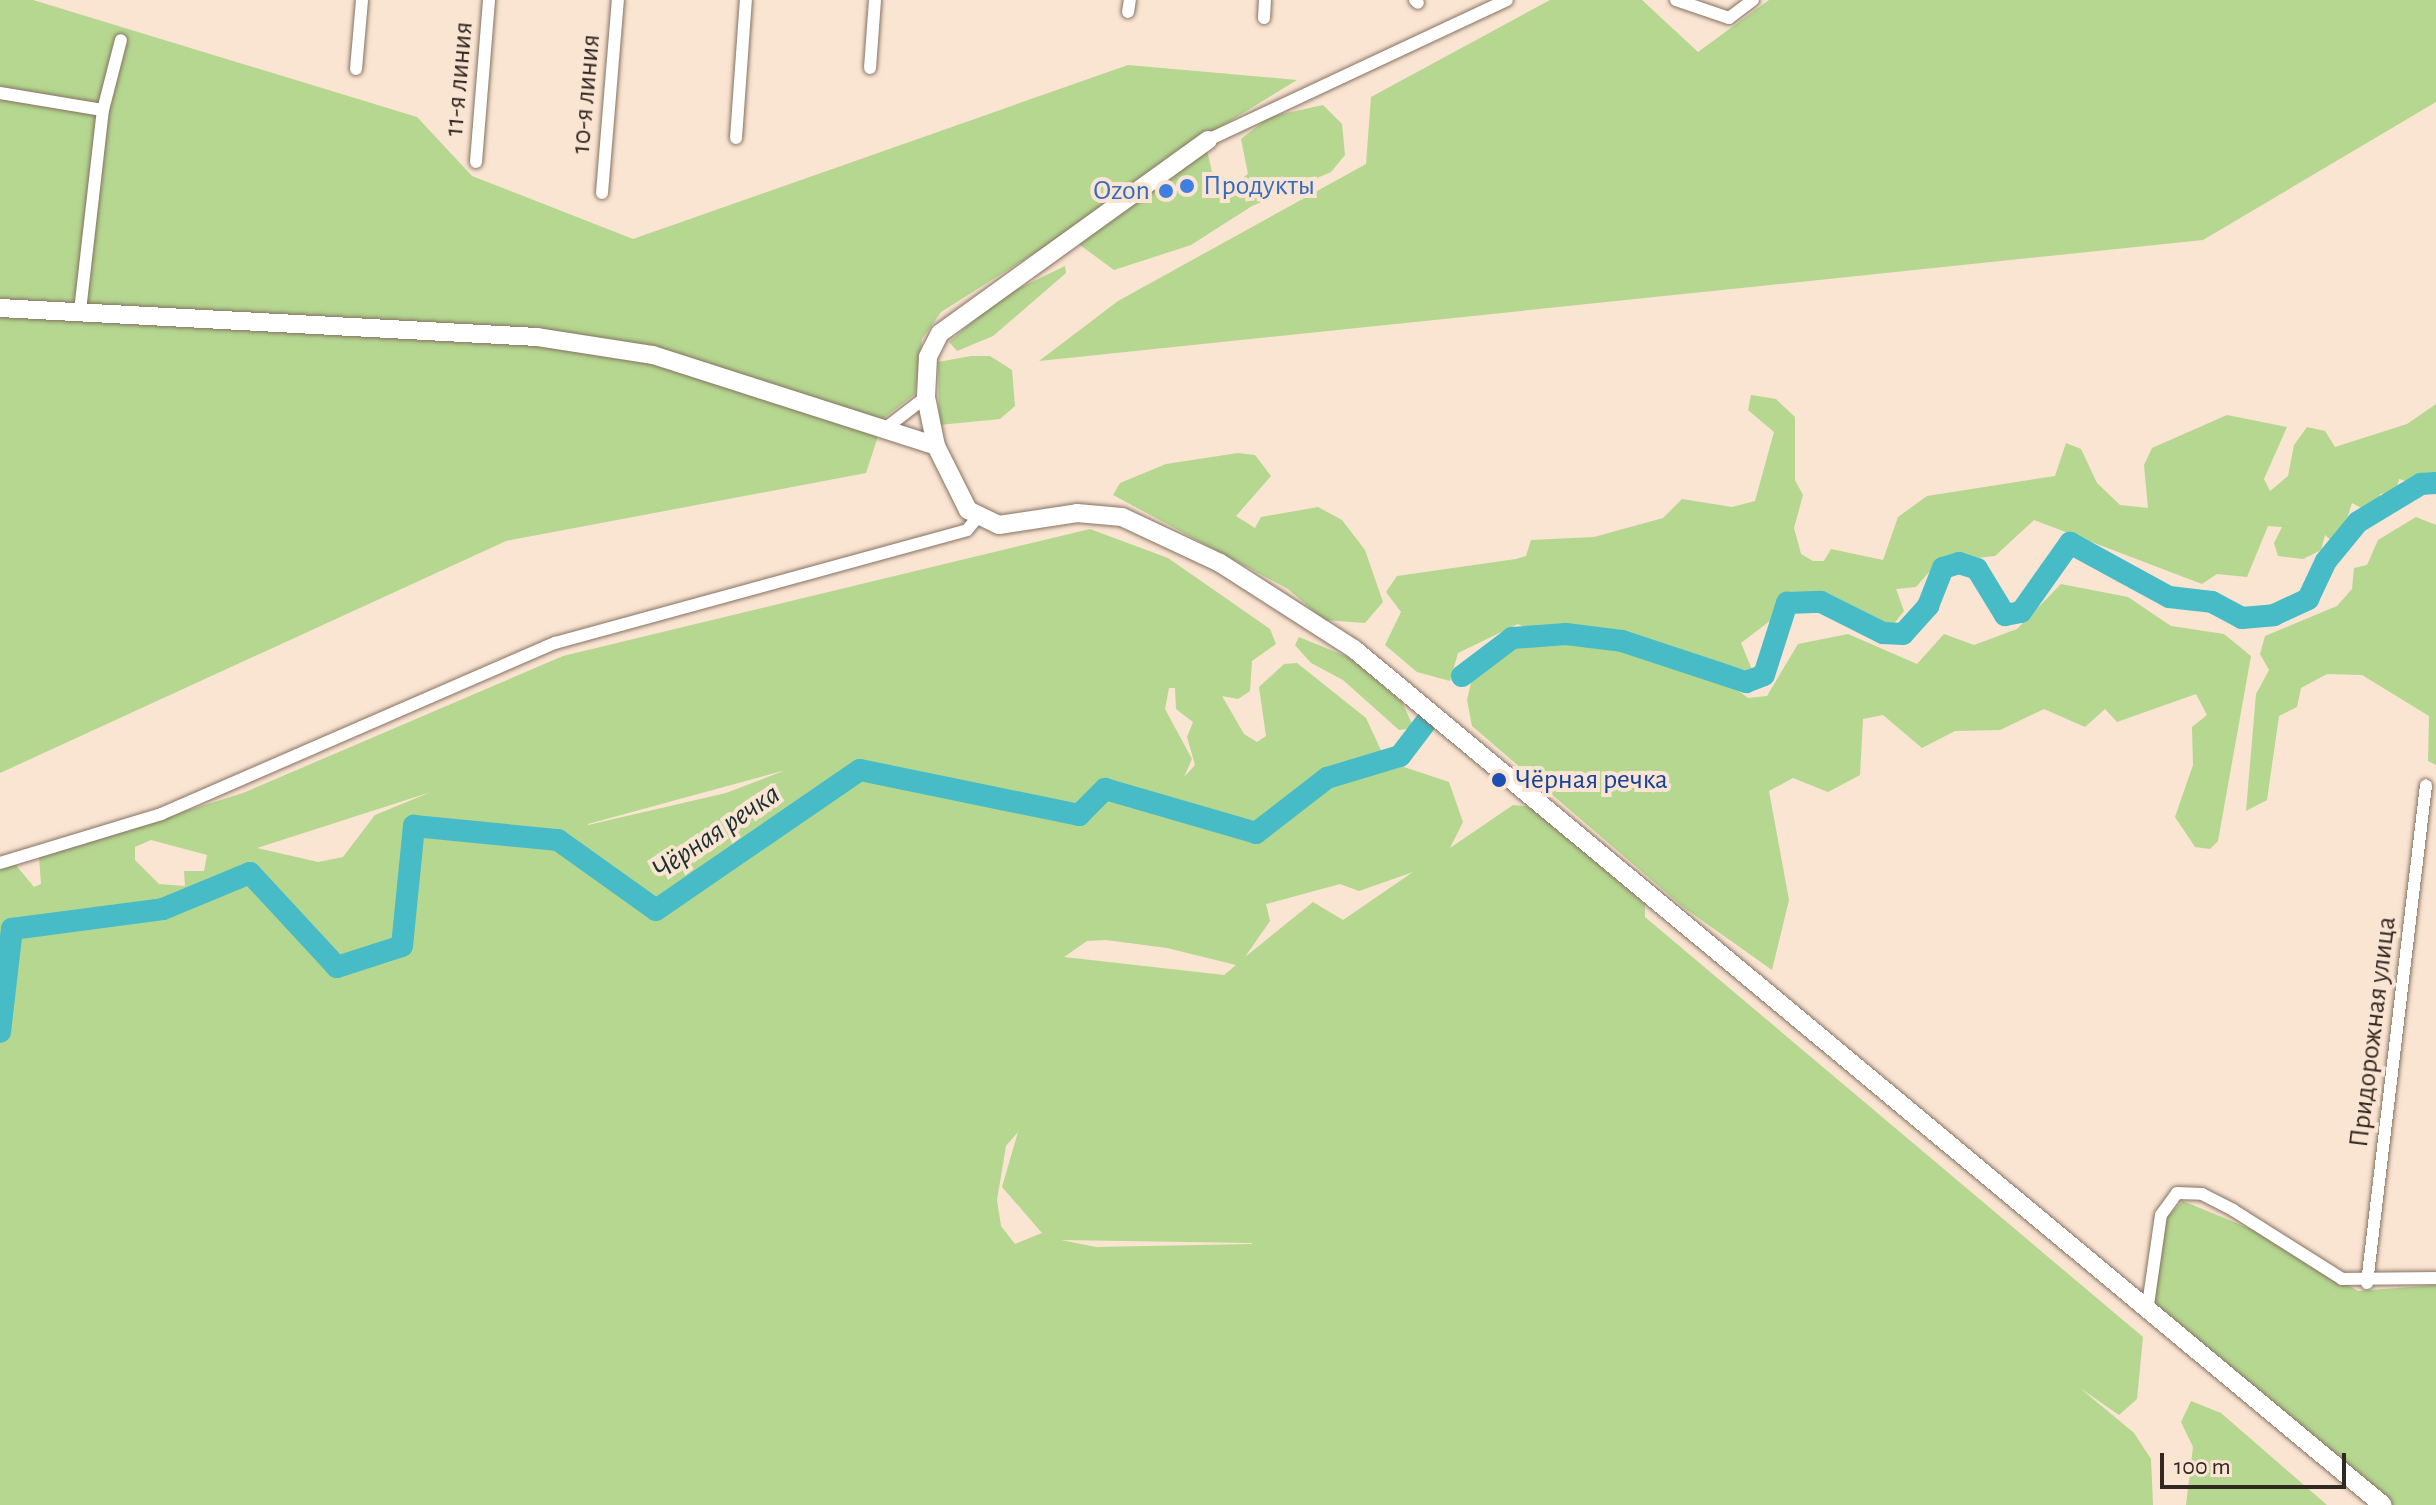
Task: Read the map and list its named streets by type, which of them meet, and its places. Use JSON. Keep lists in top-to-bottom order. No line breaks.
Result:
{"streets":{"street":["11-я линия","10-я линия","Придорожная улица"]},"water":["Чёрная речка"],"places":["Продукты","Ozon","Чёрная речка"],"scale_bar":"100 m"}
